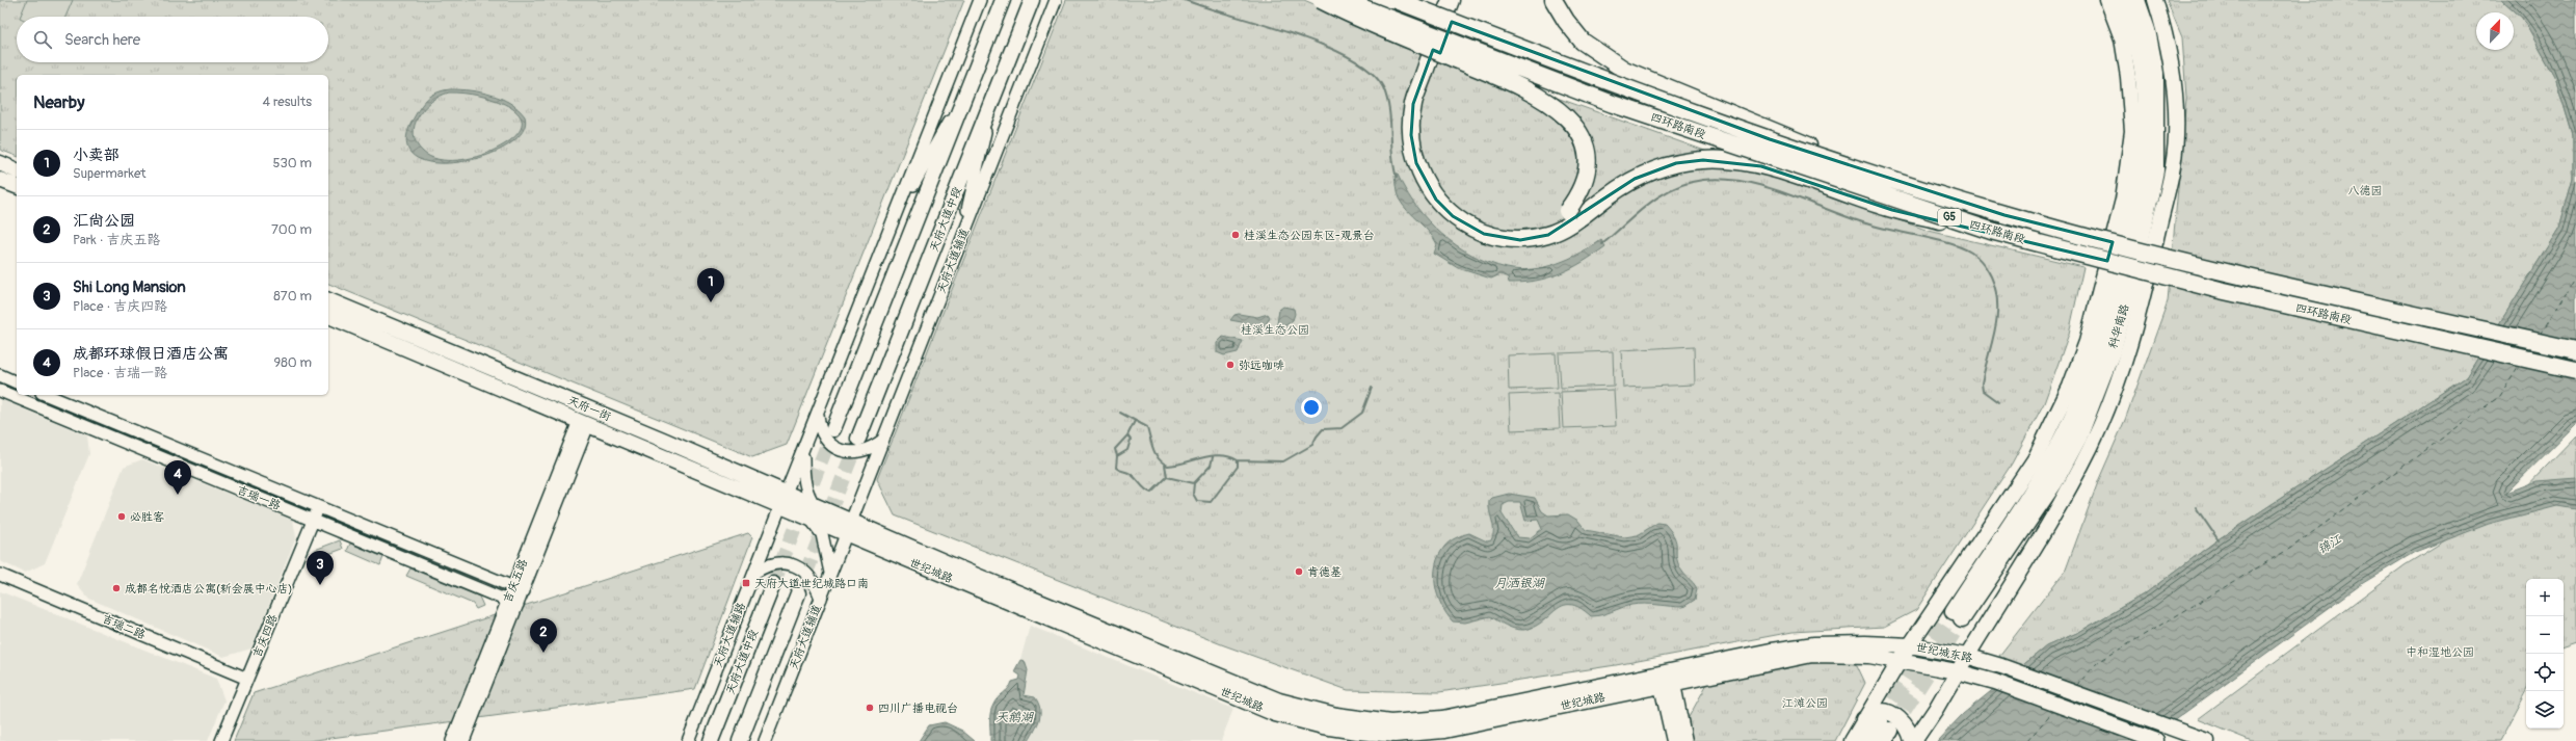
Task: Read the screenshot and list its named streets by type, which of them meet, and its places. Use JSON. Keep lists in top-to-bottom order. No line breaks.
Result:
{"streets":{"highway":["四环路南段","G5","科华南路"],"main road":["天府大道中段","天府一街","世纪城路","世纪城东路"],"street":["天府大道辅道","吉瑞一路","吉庆五路","吉瑞二路","天府大道辅路","吉庆四路"]},"crossings":[["天府大道辅道","天府一街"],["天府大道辅道","世纪城路"],["天府一街","世纪城路"],["天府一街","吉庆五路"],["天府一街","天府大道辅路"],["吉瑞一路","吉庆五路"],["吉瑞一路","吉庆四路"],["世纪城路","世纪城东路"],["吉瑞二路","吉庆四路"]],"water":["锦江","月洒银湖","天鹅湖"],"parks":["八德园","桂溪生态公园","中和湿地公园","江滩公园"],"places":{"other":["桂溪生态公园东区-观景台","弥远咖啡","必胜客","肯德基","成都名悦酒店公寓(新会展中心店)","四川广播电视台"],"transit":["天府大道世纪城路口南"]},"north":"top right","page":{"search":"Search here","heading":["Nearby","4 results"],"list":[{"mark":"1","name":"小卖部","note":"Supermarket","value":"530 m"},{"mark":"2","name":"汇尚公园","note":"Park · 吉庆五路","value":"700 m"},{"mark":"3","name":"Shi Long Mansion","note":"Place · 吉庆四路","value":"870 m"},{"mark":"4","name":"成都环球假日酒店公寓","note":"Place · 吉瑞一路","value":"980 m"}],"pins":["1","4","3","2"],"map_buttons":["+","−"]}}
